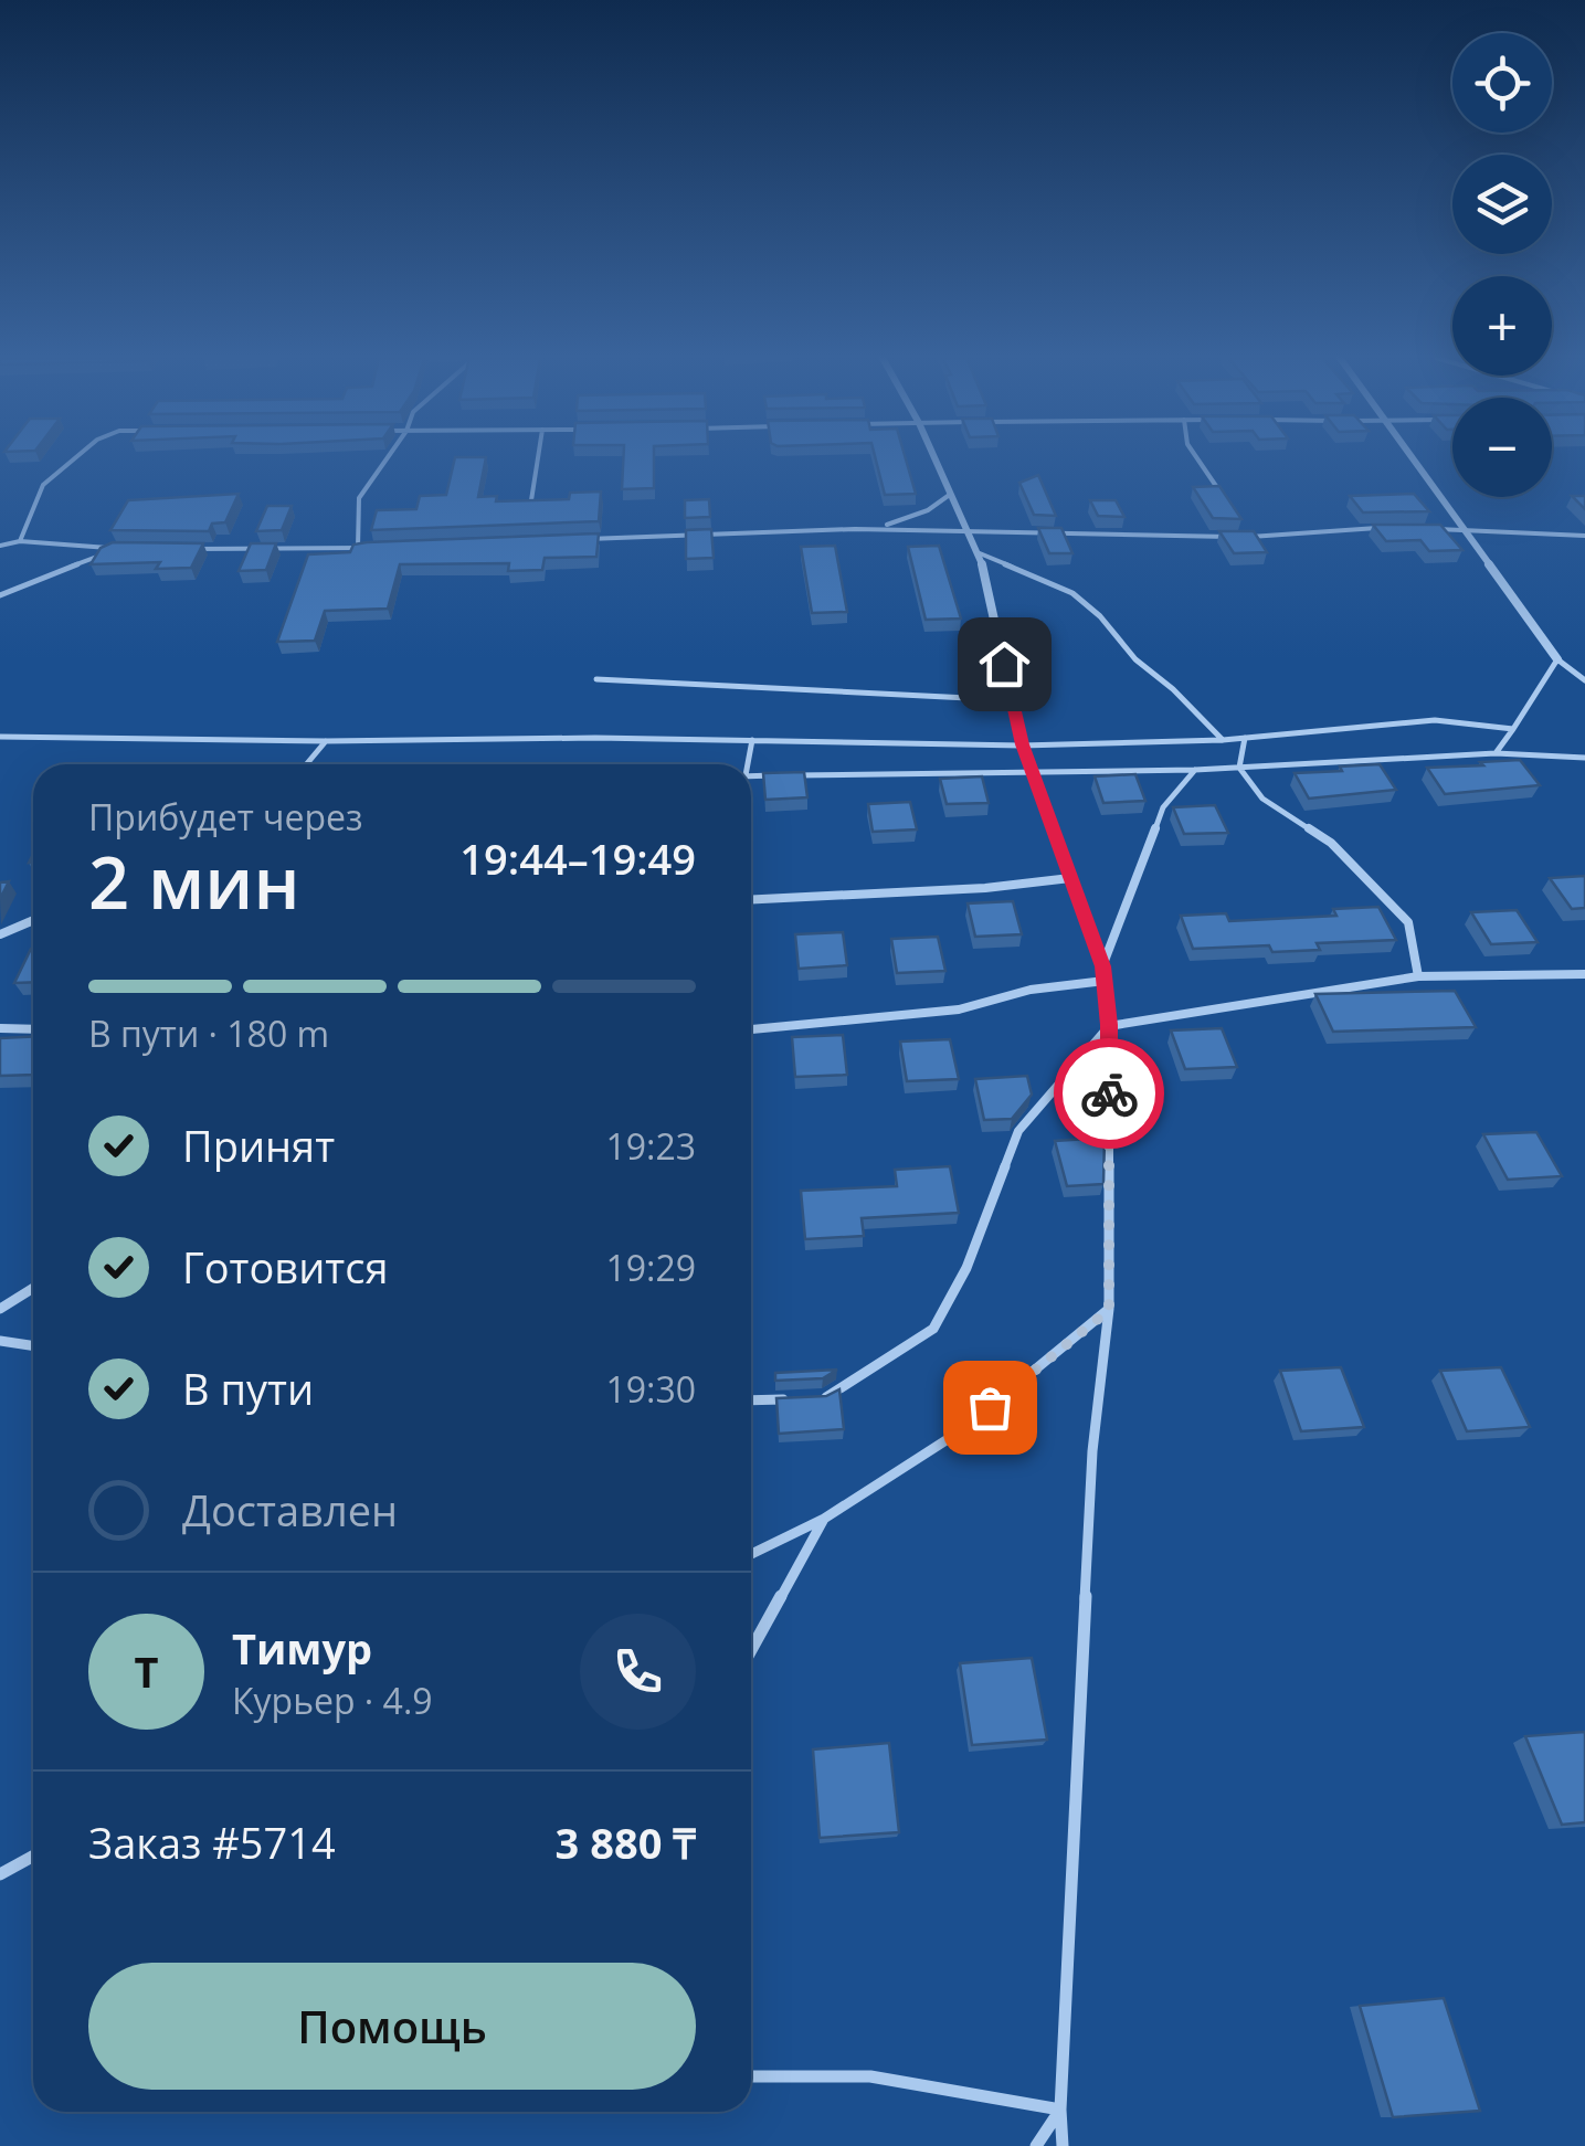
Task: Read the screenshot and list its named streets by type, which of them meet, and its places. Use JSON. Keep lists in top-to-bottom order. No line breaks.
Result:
{"page":{"map_buttons":["+","−"],"heading":["2 мин","Прибудет через","19:44–19:49"],"panel":["Тимур","Курьер · 4.9","Заказ #5714","3 880 ₸"],"bar":"В пути · 180 m","list":[["Принят","19:23"],["Готовится","19:29"],["В пути","19:30"],"Доставлен"],"round":"Т","buttons":"Помощь"}}
